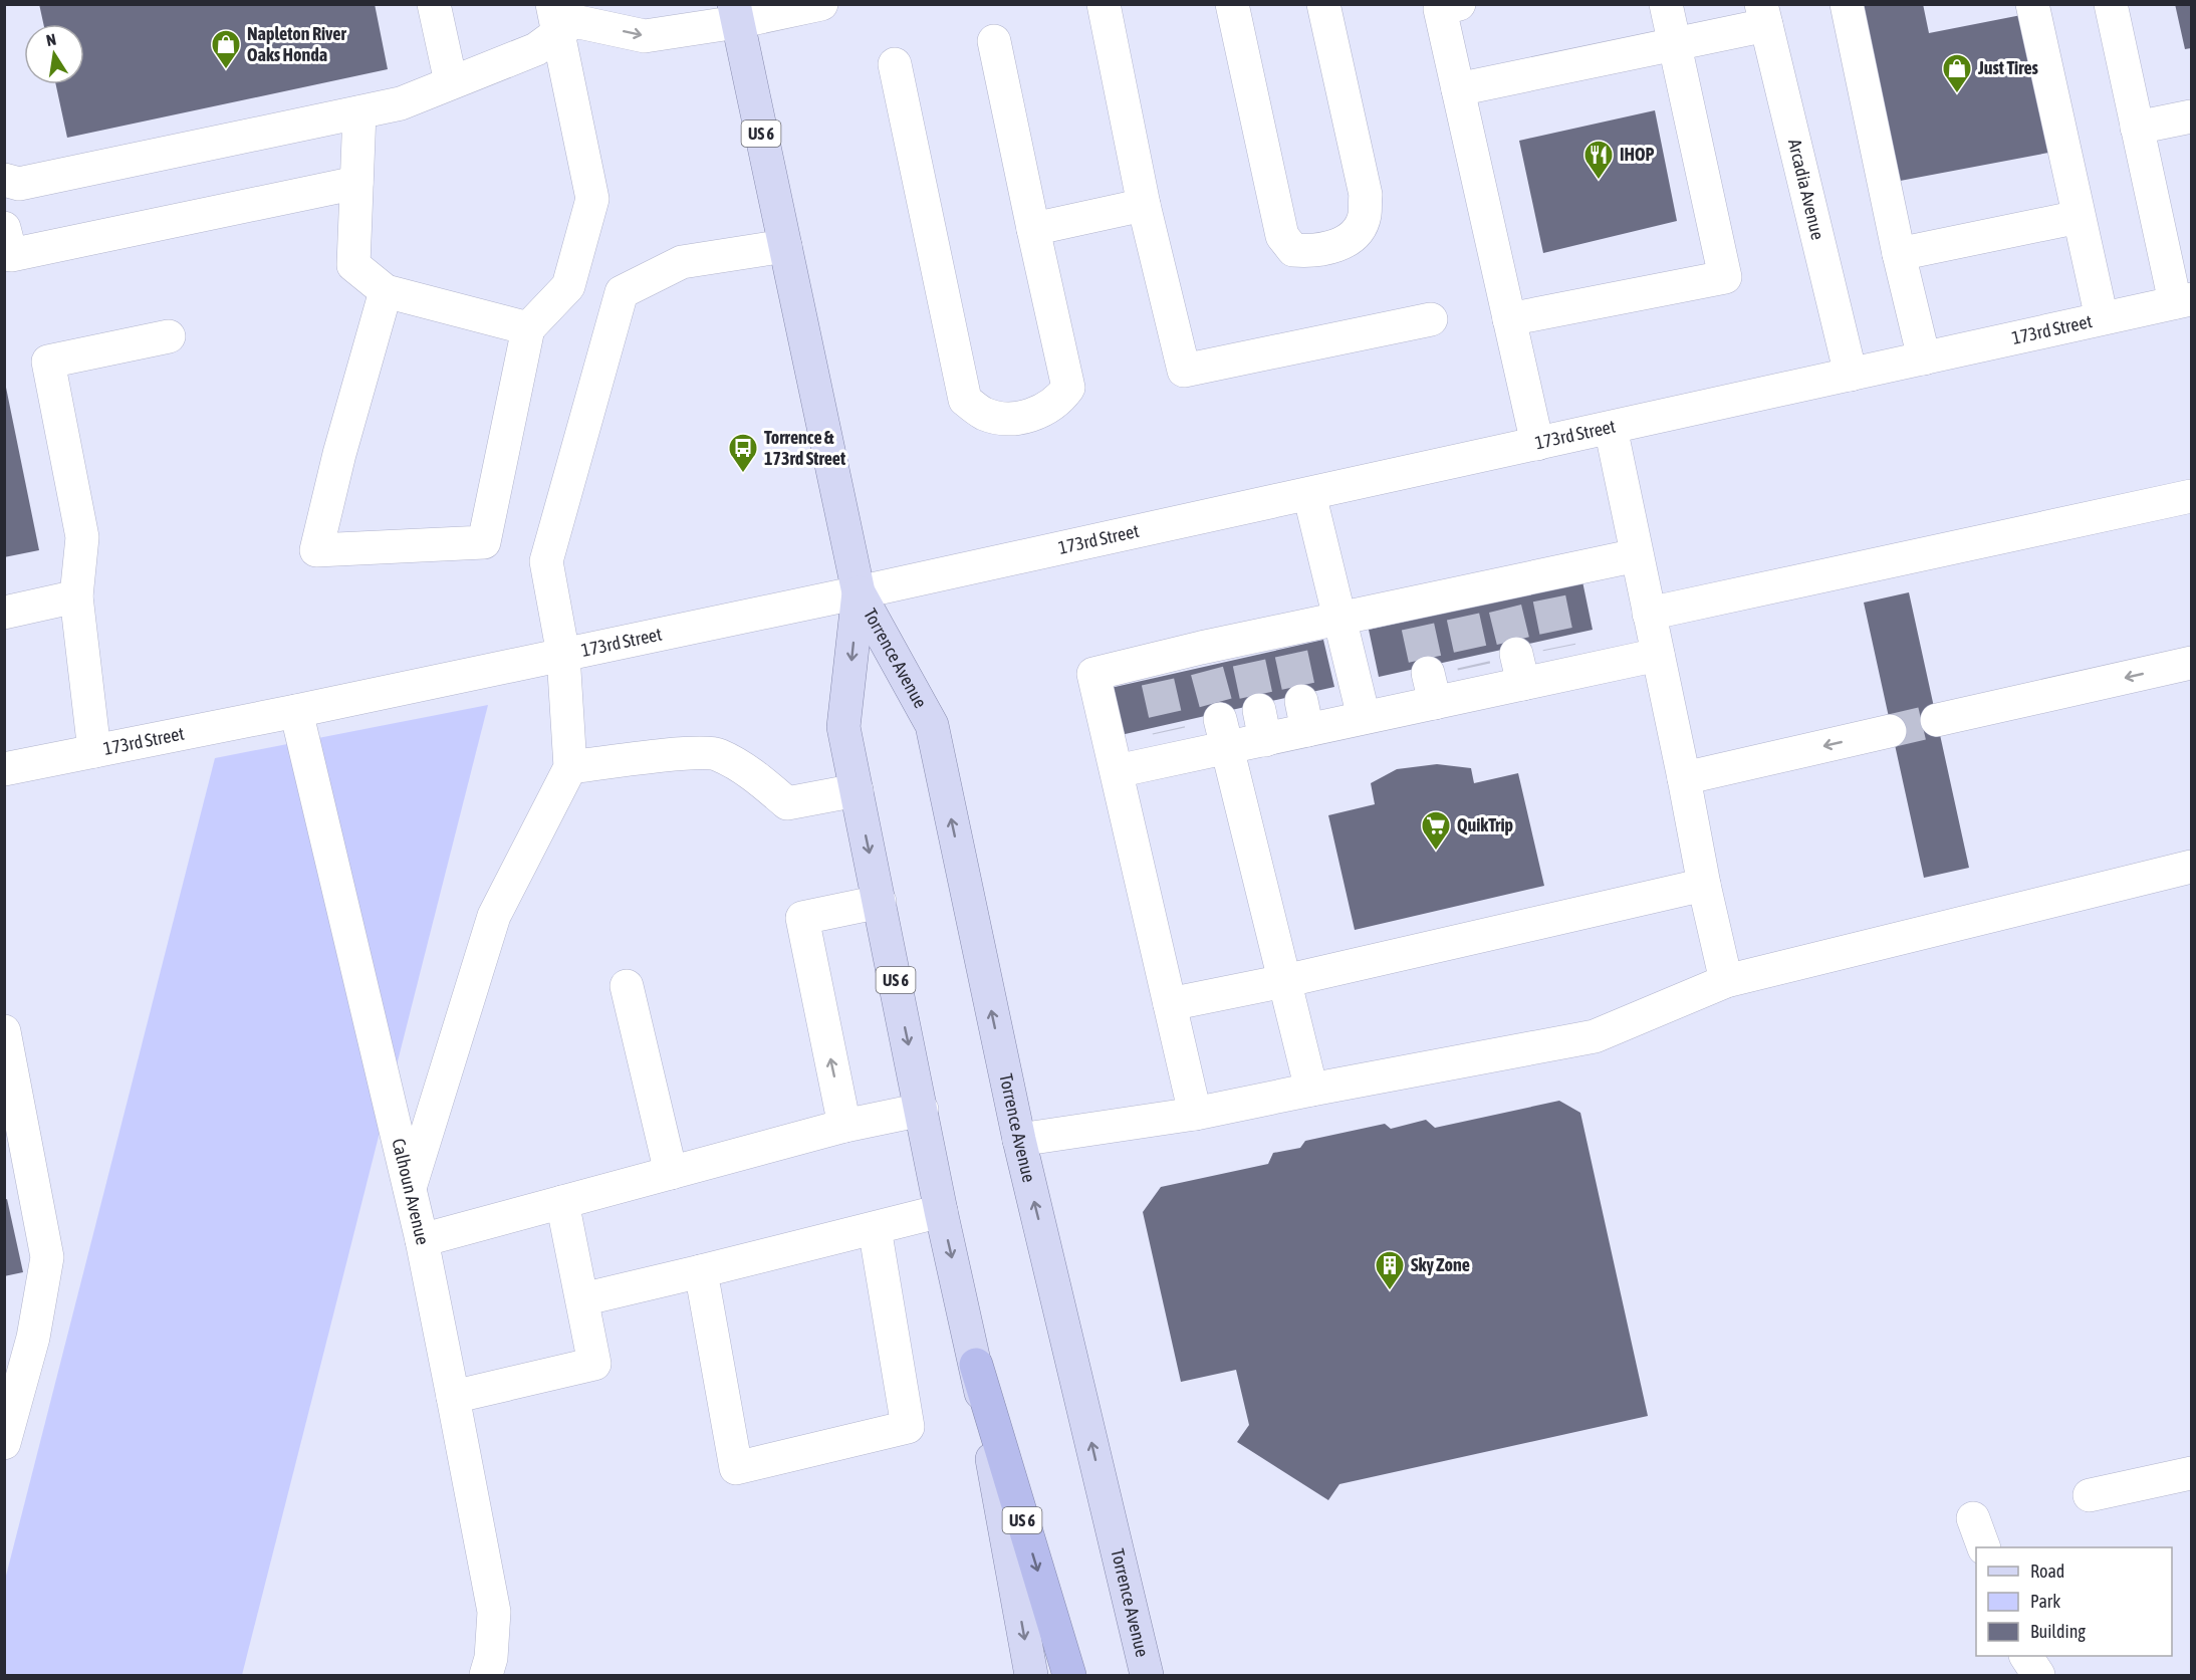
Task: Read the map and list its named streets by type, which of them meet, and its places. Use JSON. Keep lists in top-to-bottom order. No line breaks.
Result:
{"streets":{"highway":["US 6"],"main road":["Torrence Avenue"],"street":["Arcadia Avenue","173rd Street","Calhoun Avenue"]},"crossings":[["US 6","Torrence Avenue"],["Arcadia Avenue","173rd Street"],["173rd Street","Torrence Avenue"],["173rd Street","Calhoun Avenue"]],"places":{"shop":["Napleton River Oaks Honda","Just Tires"],"restaurant":["IHOP"],"bus stop":["Torrence & 173rd Street"],"supermarket":["QuikTrip"],"building":["Sky Zone"]},"legend":["Road","Park","Building"],"north":"top"}
